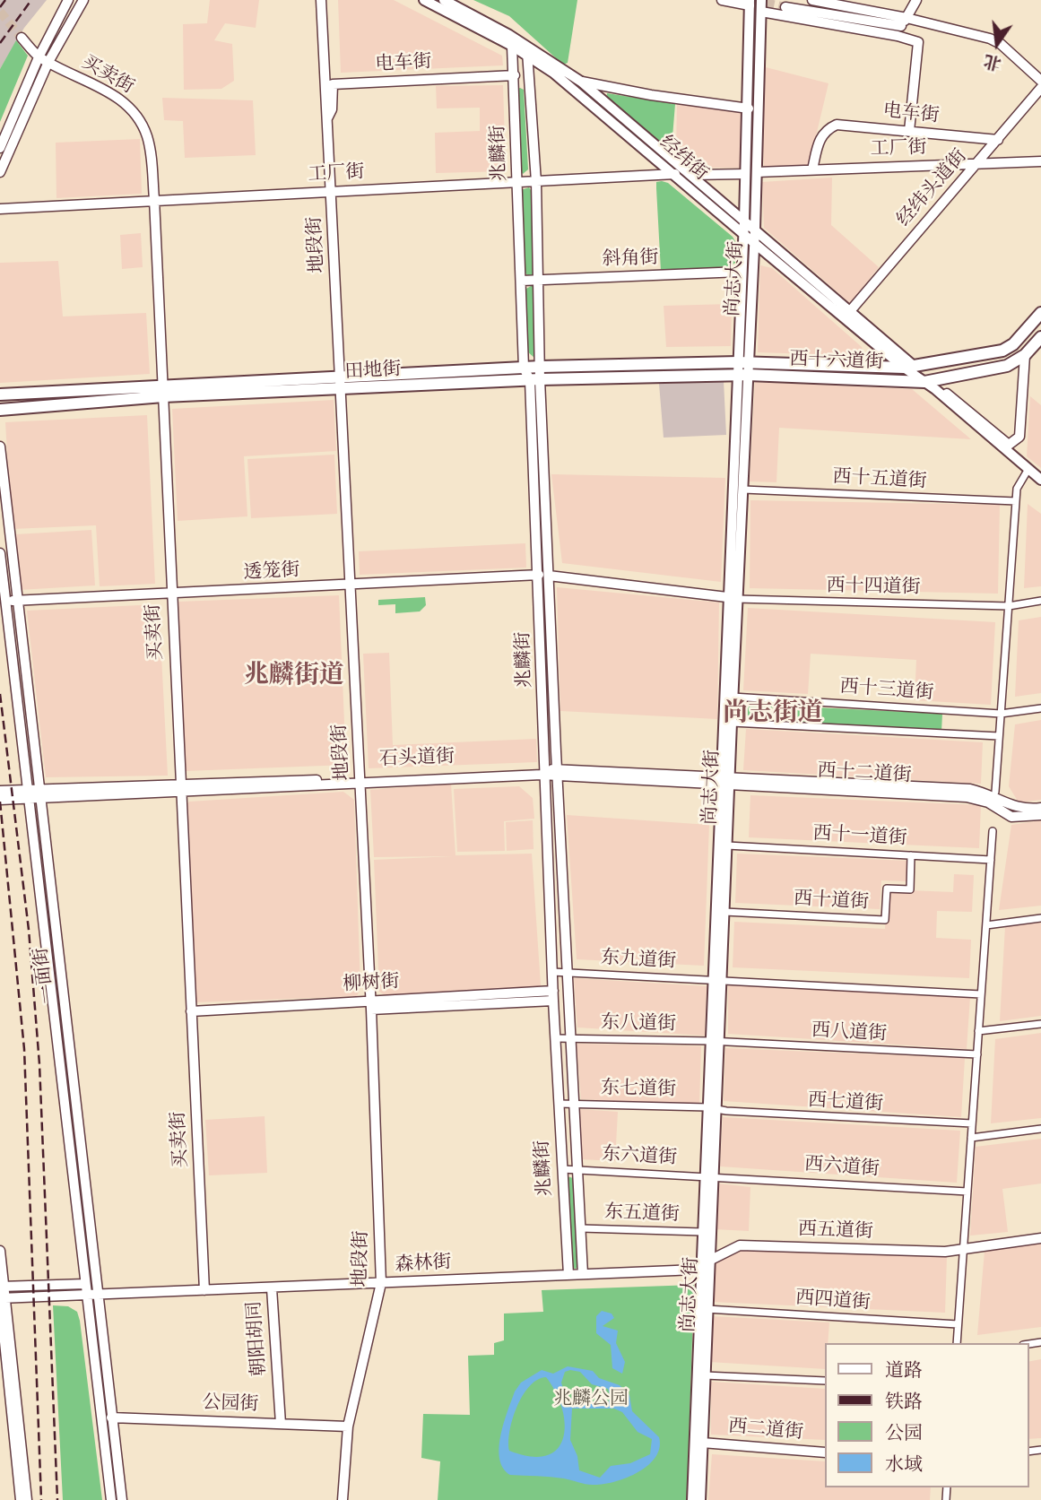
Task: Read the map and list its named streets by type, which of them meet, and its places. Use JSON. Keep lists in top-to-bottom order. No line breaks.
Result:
{"streets":{"highway":["西十六道街","田地街"],"main road":["电车街","买卖街","工厂街","兆麟街","经纬街","经纬头道街","地段街","斜角街","尚志大街","透笼街","石头道街","西十二道街","一面街","柳树街","西五道街","森林街","朝阳胡同","公园街","西二道街"],"street":["西十五道街","西十四道街","西十三道街","西十一道街","西十道街","东九道街","东八道街","西八道街","东七道街","西七道街","东六道街","西六道街","东五道街","西四道街"]},"crossings":[["电车街","工厂街"],["电车街","兆麟街"],["电车街","经纬头道街"],["电车街","地段街"],["买卖街","工厂街"],["买卖街","田地街"],["买卖街","透笼街"],["买卖街","石头道街"],["买卖街","柳树街"],["买卖街","森林街"],["工厂街","兆麟街"],["工厂街","经纬街"],["工厂街","经纬头道街"],["工厂街","地段街"],["工厂街","尚志大街"],["兆麟街","经纬街"],["兆麟街","斜角街"],["兆麟街","田地街"],["兆麟街","透笼街"],["兆麟街","石头道街"],["兆麟街","东九道街"],["兆麟街","柳树街"],["兆麟街","东八道街"],["兆麟街","东七道街"],["兆麟街","东六道街"],["兆麟街","东五道街"],["兆麟街","森林街"],["经纬街","经纬头道街"],["经纬街","尚志大街"],["经纬街","西十六道街"],["地段街","田地街"],["地段街","透笼街"],["地段街","石头道街"],["地段街","柳树街"],["地段街","森林街"],["地段街","公园街"],["斜角街","尚志大街"],["尚志大街","西十六道街"],["尚志大街","田地街"],["尚志大街","西十五道街"],["尚志大街","透笼街"],["尚志大街","西十四道街"],["尚志大街","西十三道街"],["尚志大街","石头道街"],["尚志大街","西十二道街"],["尚志大街","西十一道街"],["尚志大街","西十道街"],["尚志大街","东九道街"],["尚志大街","东八道街"],["尚志大街","西八道街"],["尚志大街","东七道街"],["尚志大街","西七道街"],["尚志大街","东六道街"],["尚志大街","西六道街"],["尚志大街","东五道街"],["尚志大街","西五道街"],["尚志大街","森林街"],["尚志大街","西四道街"],["尚志大街","西二道街"],["西十六道街","田地街"],["透笼街","西十四道街"],["透笼街","一面街"],["石头道街","西十二道街"],["石头道街","一面街"],["西十一道街","西十道街"],["一面街","森林街"],["一面街","公园街"],["东八道街","西八道街"],["东七道街","西七道街"],["东六道街","西六道街"],["西五道街","森林街"],["森林街","朝阳胡同"],["朝阳胡同","公园街"]],"districts":["兆麟街道","尚志街道"],"parks":["兆麟公园"],"legend":["道路","铁路","公园","水域"],"north":"bottom"}
